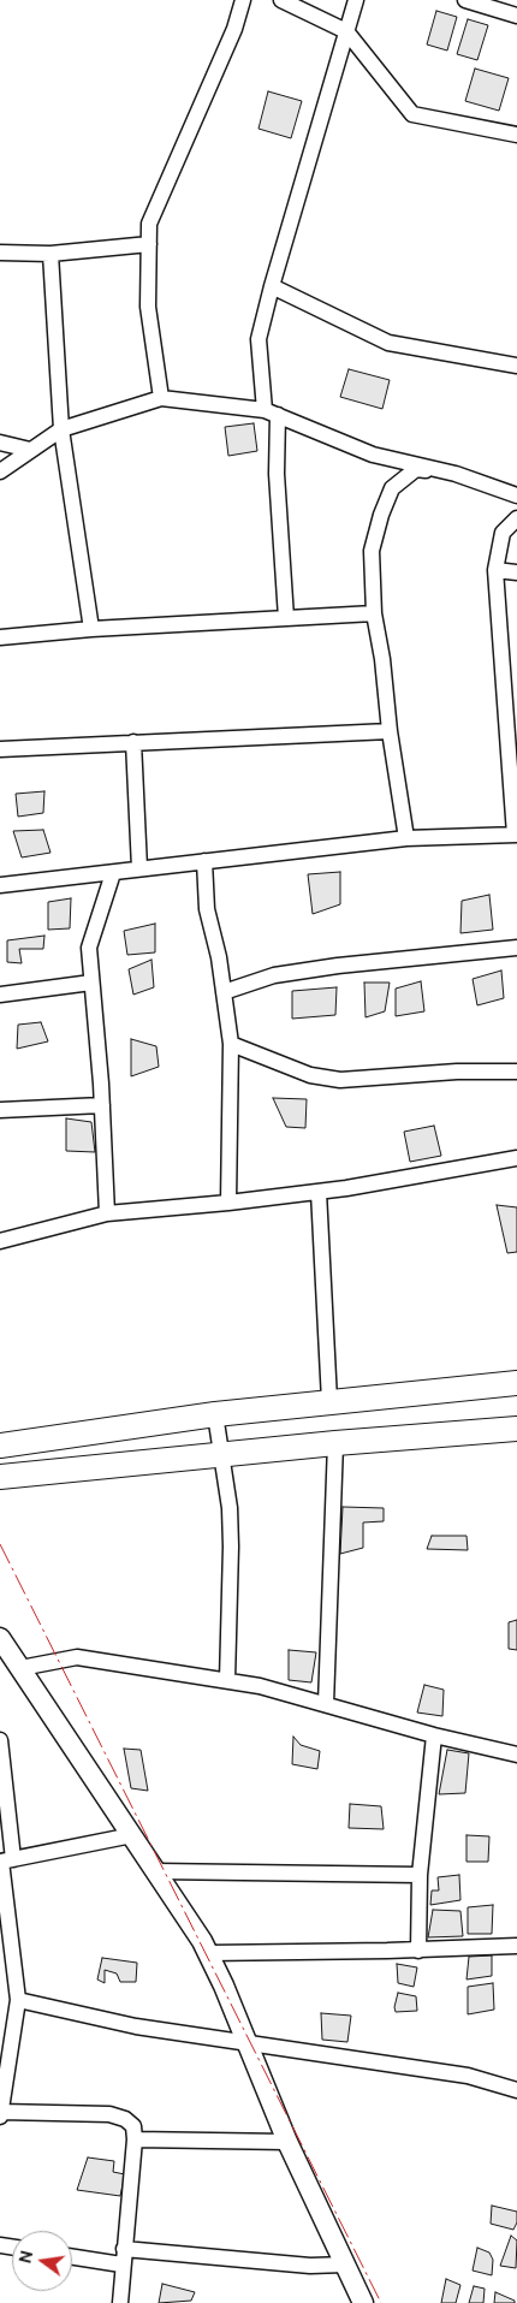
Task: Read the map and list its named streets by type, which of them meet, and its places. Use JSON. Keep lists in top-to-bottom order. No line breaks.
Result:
{"north":"left"}
